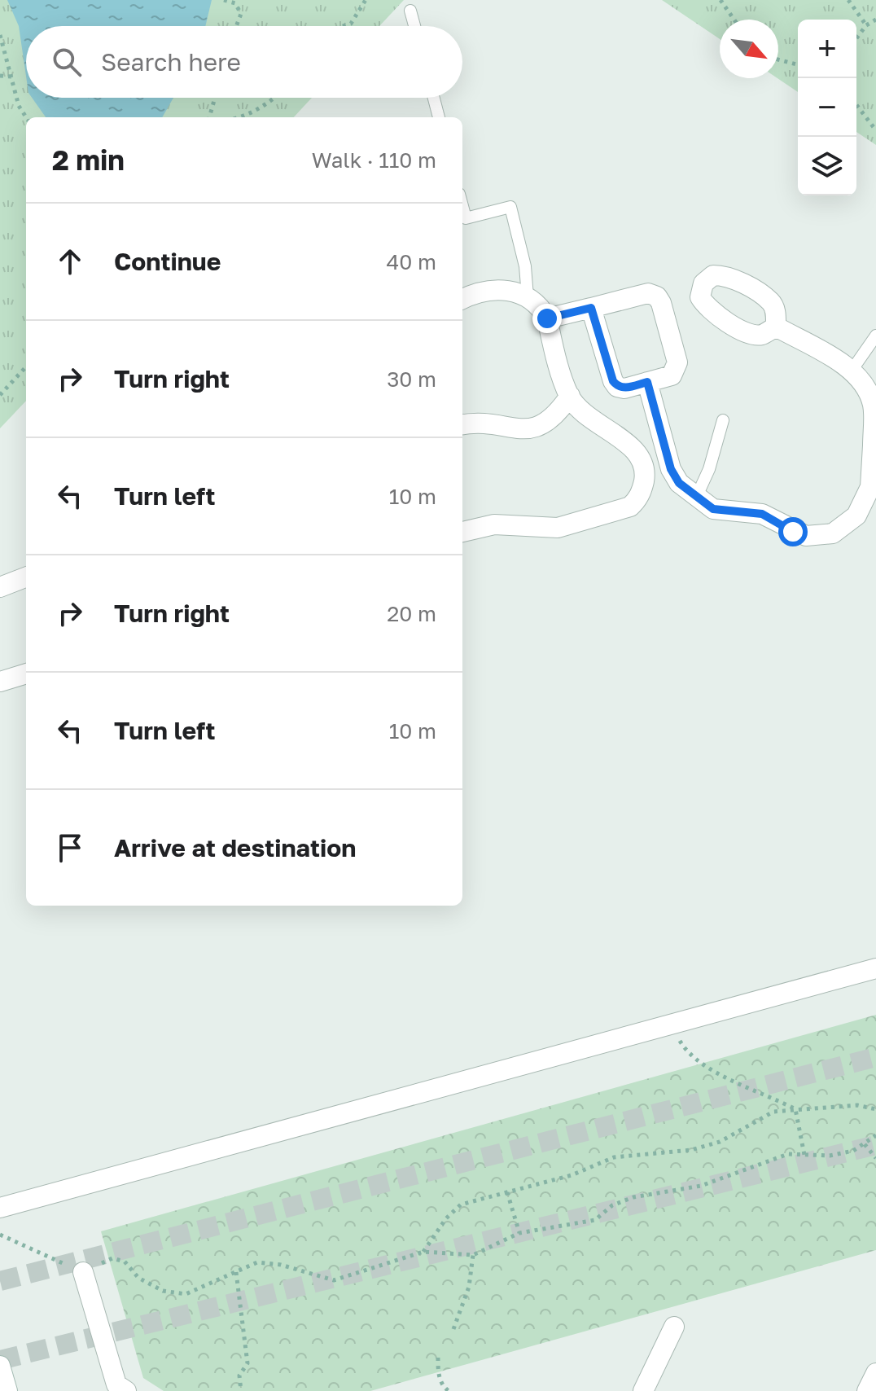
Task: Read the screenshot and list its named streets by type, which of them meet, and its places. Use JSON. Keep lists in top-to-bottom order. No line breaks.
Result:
{"north":"bottom right","page":{"map_buttons":["+","−"],"search":"Search here","heading":["2 min","Walk · 110 m"],"list":[["Continue","40 m"],["Turn right","30 m"],["Turn left","10 m"],["Turn right","20 m"],["Turn left","10 m"],"Arrive at destination"]}}
